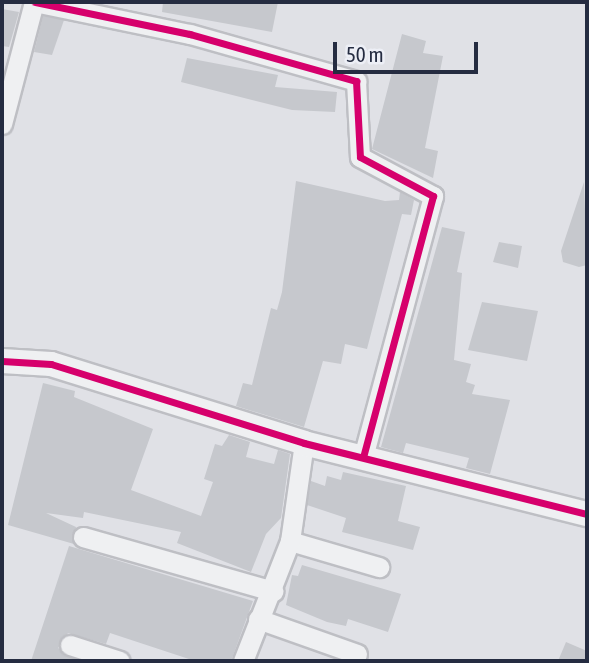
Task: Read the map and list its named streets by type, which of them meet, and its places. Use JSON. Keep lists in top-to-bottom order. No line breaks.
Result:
{"scale_bar":"50 m"}
